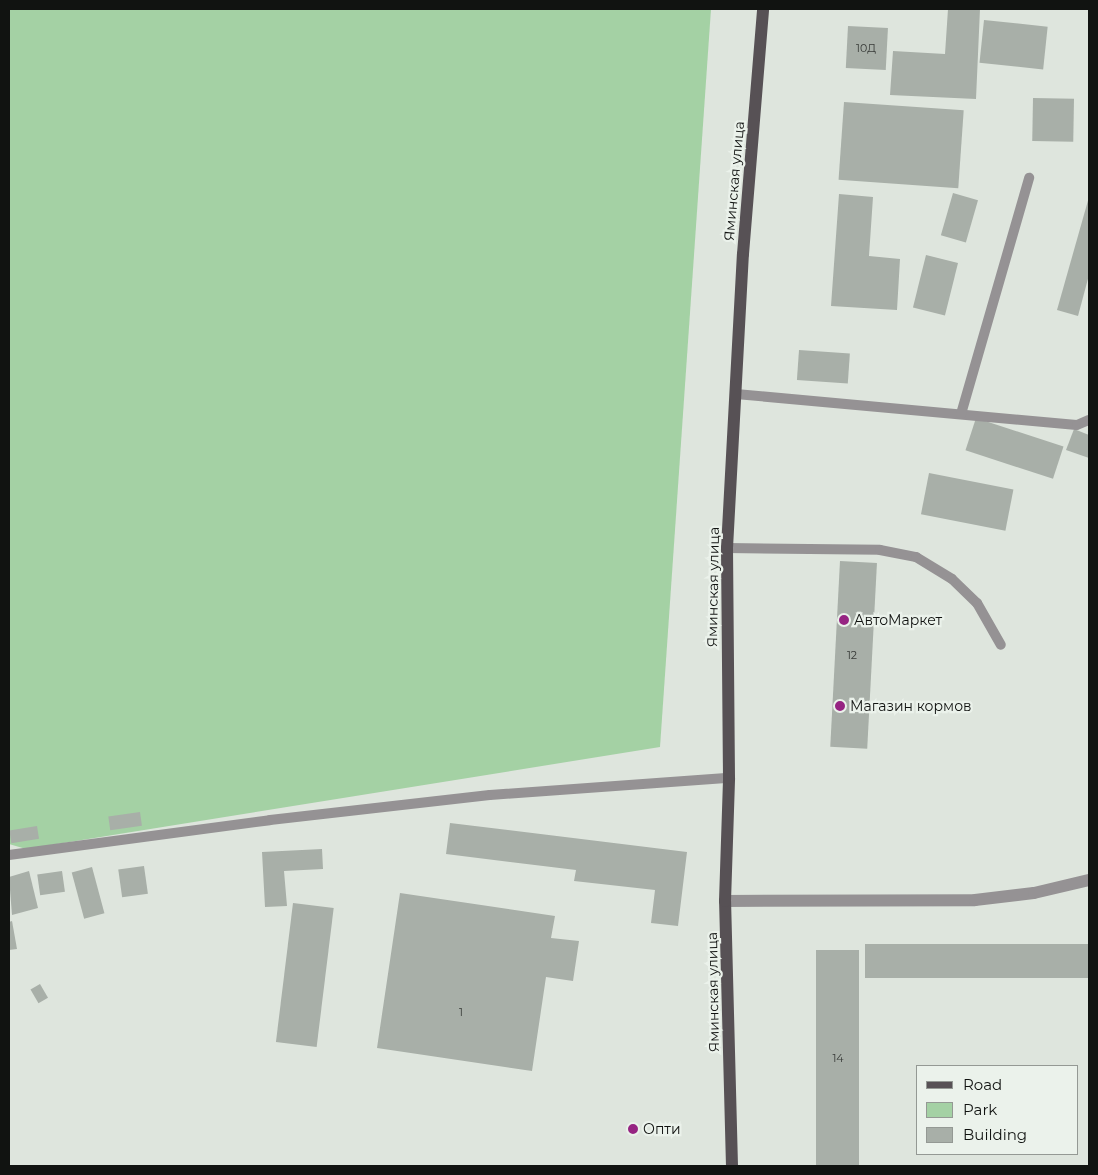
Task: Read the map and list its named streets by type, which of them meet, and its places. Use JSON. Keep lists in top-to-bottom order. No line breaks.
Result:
{"streets":{"main road":["Яминская улица"]},"places":["АвтоМаркет","Магазин кормов","Опти"],"house_numbers":["10Д","12","1","14"],"legend":["Road","Park","Building"]}
